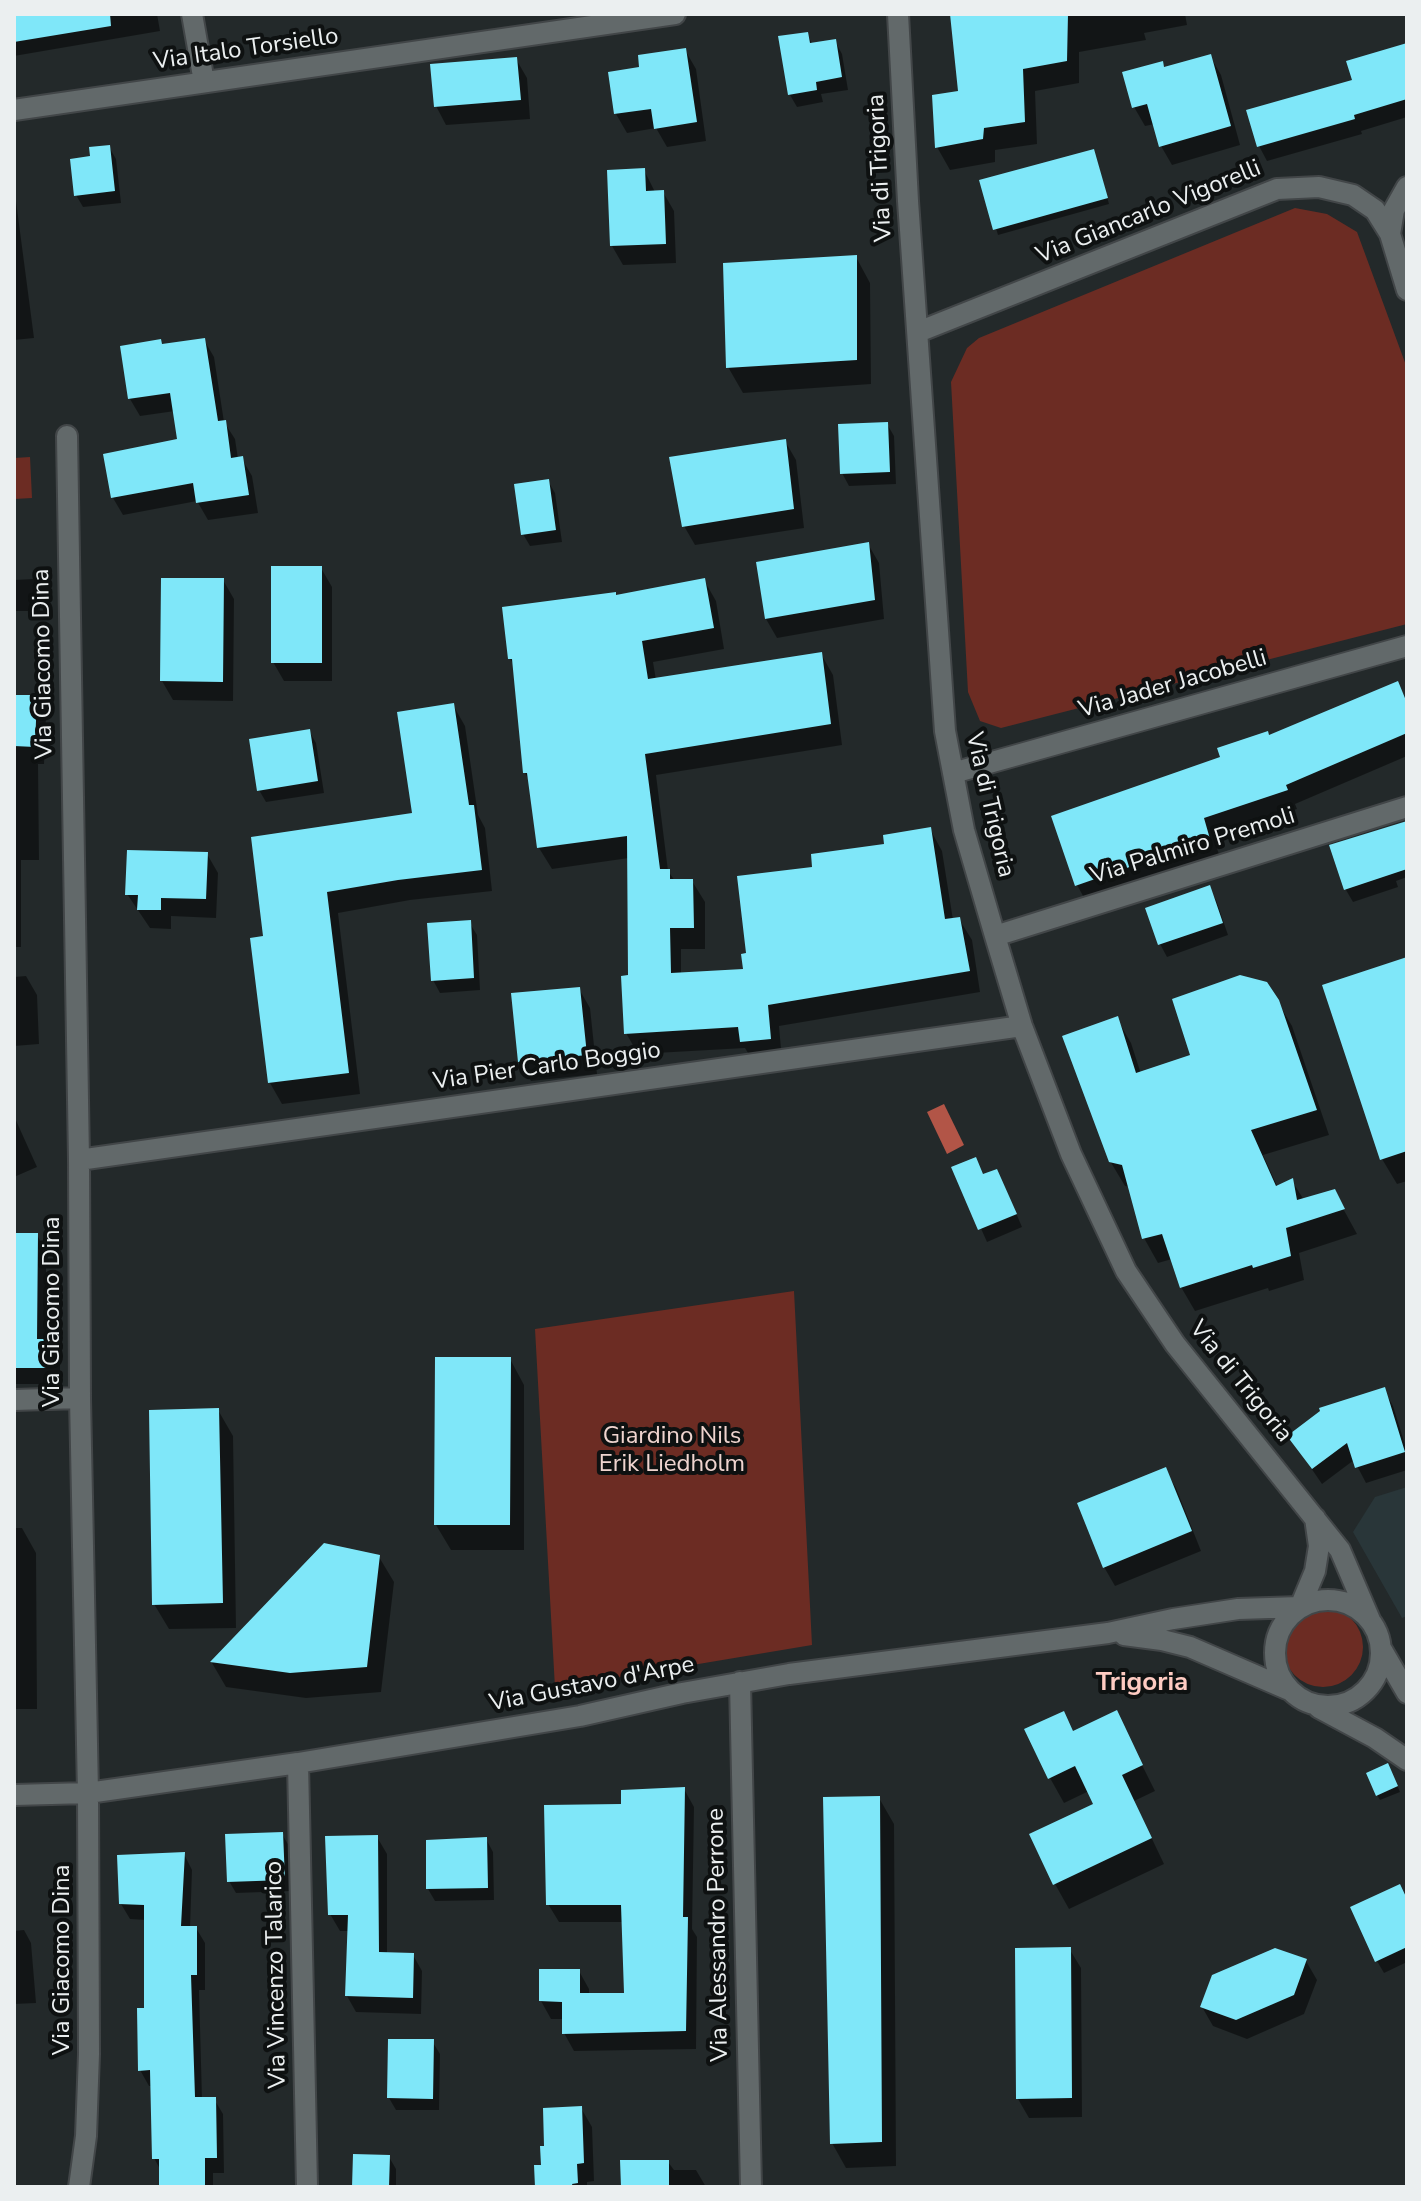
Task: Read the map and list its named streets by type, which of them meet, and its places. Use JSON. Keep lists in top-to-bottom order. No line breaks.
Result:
{"streets":{"street":["Via Italo Torsiello","Via di Trigoria","Via Giancarlo Vigorelli","Via Giacomo Dina","Via Jader Jacobelli","Via Palmiro Premoli","Via Pier Carlo Boggio","Via Gustavo d'Arpe","Via Alessandro Perrone","Via Vincenzo Talarico"]},"crossings":[["Via di Trigoria","Via Giancarlo Vigorelli"],["Via di Trigoria","Via Jader Jacobelli"],["Via di Trigoria","Via Palmiro Premoli"],["Via di Trigoria","Via Pier Carlo Boggio"],["Via di Trigoria","Via Gustavo d'Arpe"],["Via Giacomo Dina","Via Pier Carlo Boggio"],["Via Giacomo Dina","Via Gustavo d'Arpe"],["Via Gustavo d'Arpe","Via Alessandro Perrone"],["Via Gustavo d'Arpe","Via Vincenzo Talarico"]],"districts":["Trigoria"],"parks":["Giardino Nils Erik Liedholm"]}
